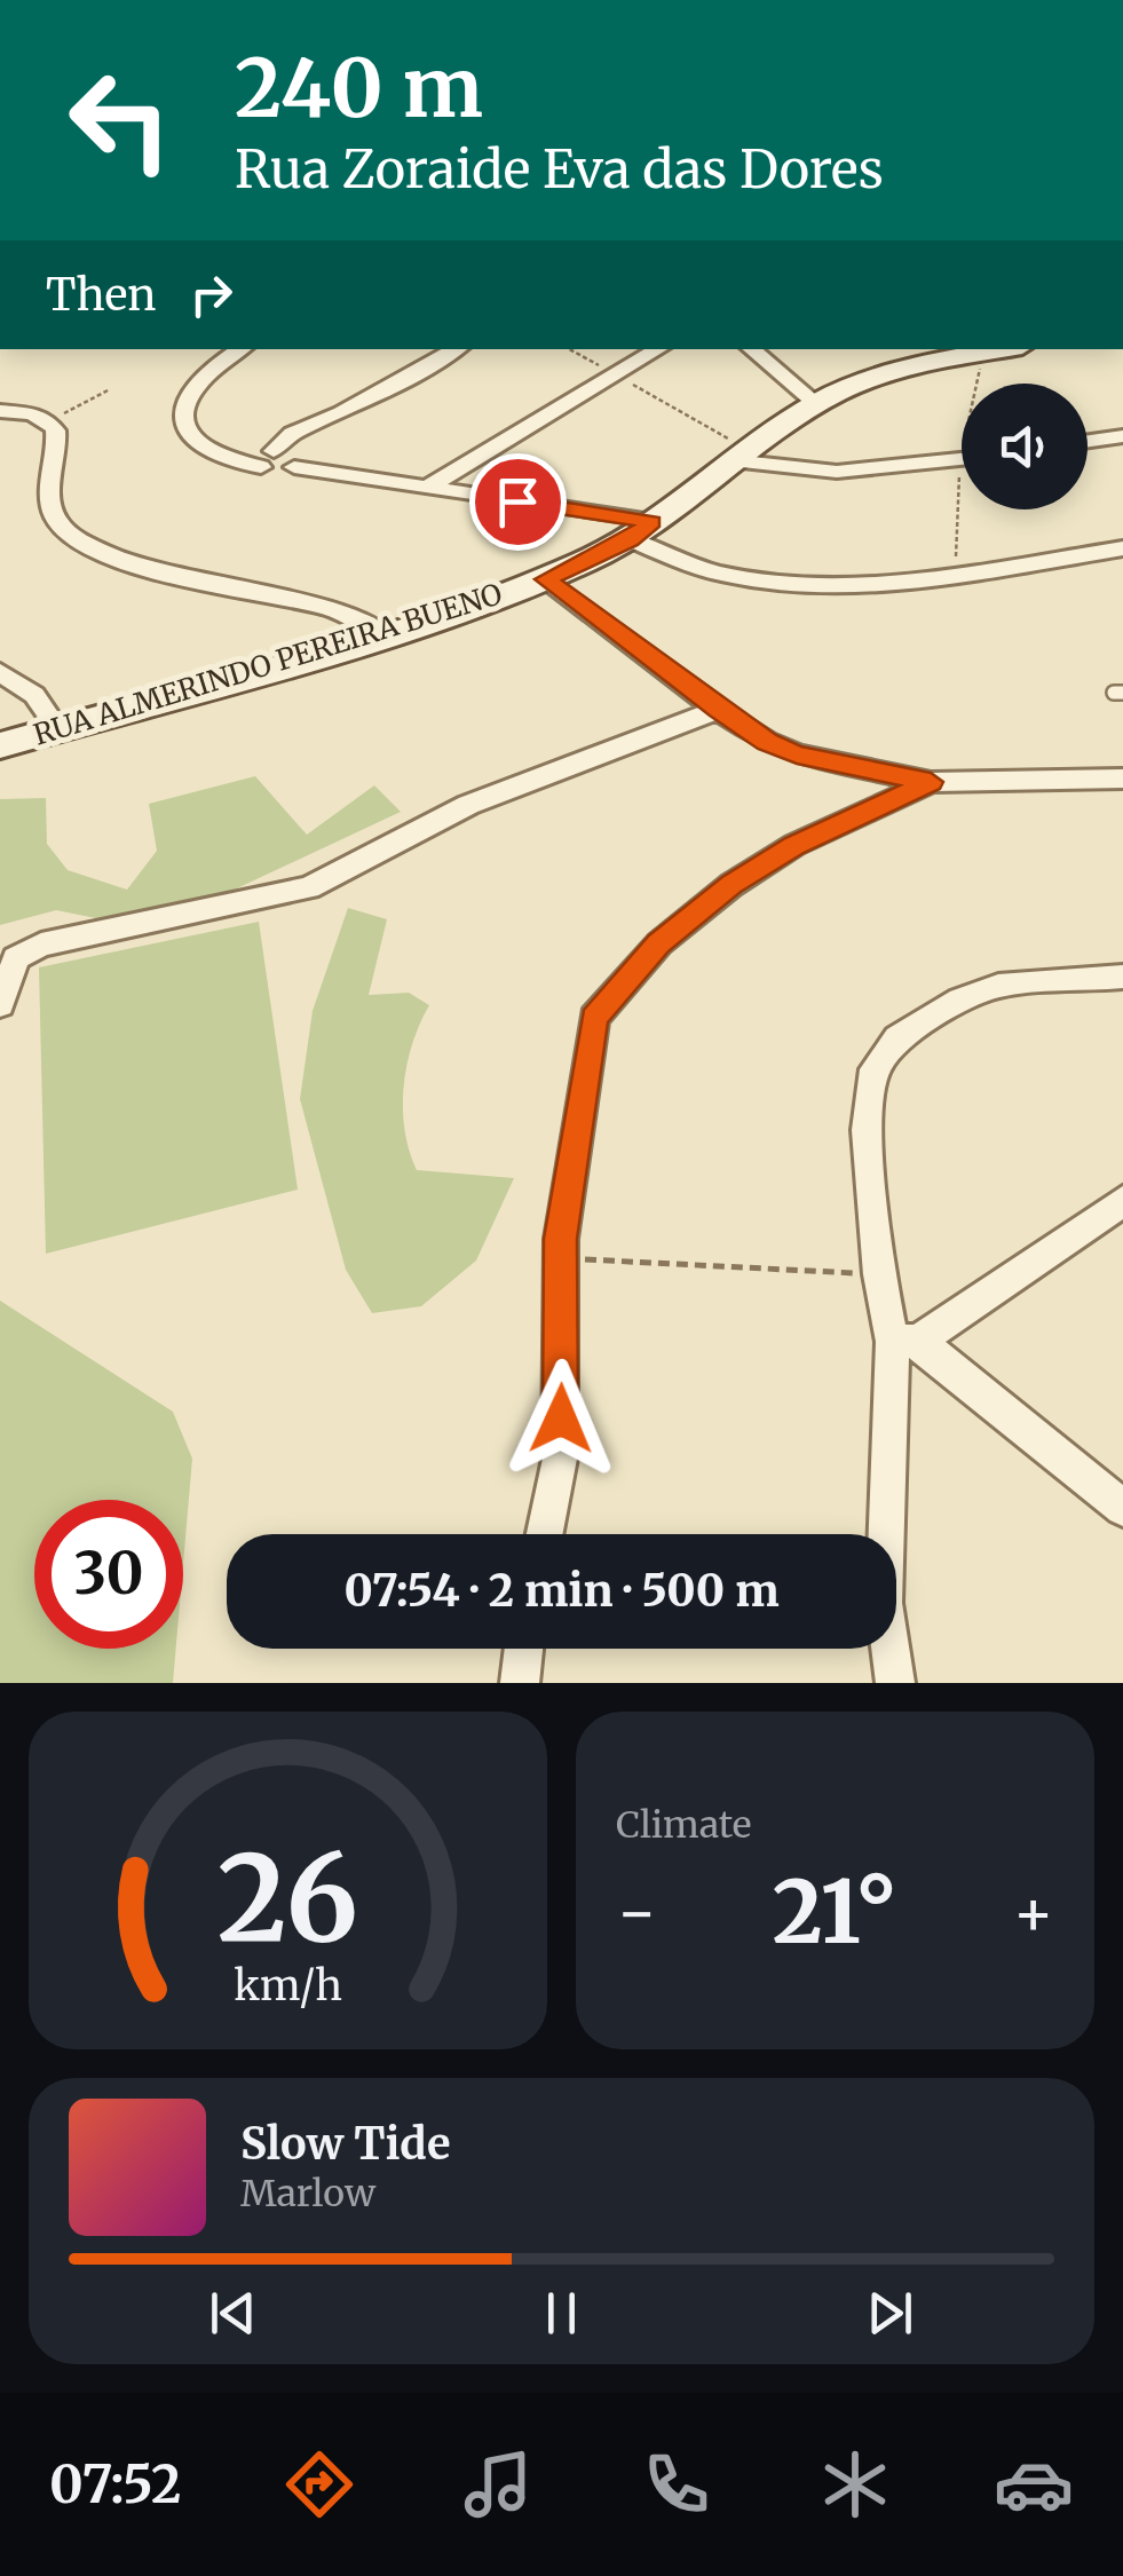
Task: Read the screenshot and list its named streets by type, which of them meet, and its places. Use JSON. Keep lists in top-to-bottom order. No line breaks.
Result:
{"streets":{"main road":["RUA ALMERINDO PEREIRA BUENO"]},"page":{"turn":["240 m","Rua Zoraide Eva das Dores"],"then":"Then","limit":"30","trip":"07:54 · 2 min · 500 m","tile":"Climate","heat":["−","21°","+"],"song":["Slow Tide","Marlow"],"tabs":"07:52","gauge":["26","km/h"]}}
